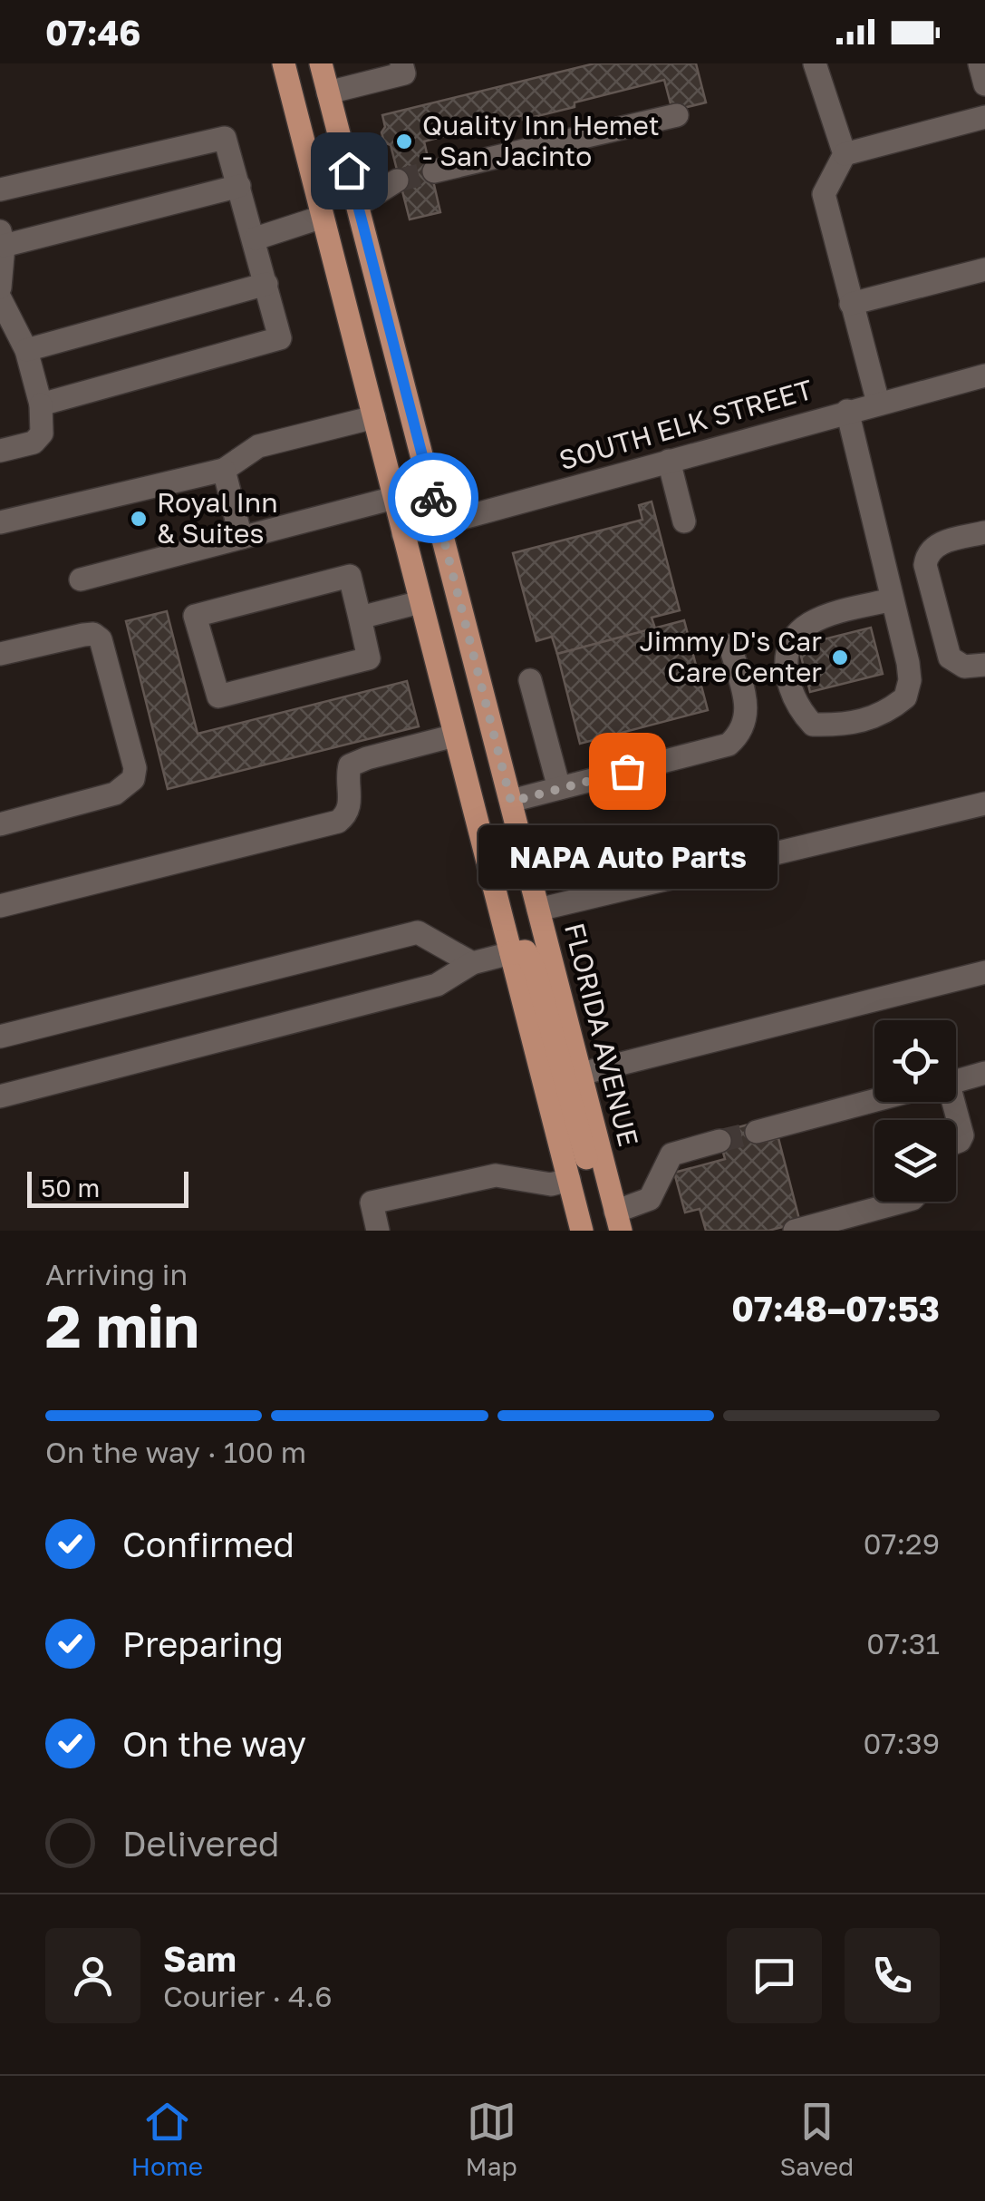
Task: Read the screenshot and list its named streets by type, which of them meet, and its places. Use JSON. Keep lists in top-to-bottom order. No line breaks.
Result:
{"streets":{"main road":["FLORIDA AVENUE"],"street":["SOUTH ELK STREET"]},"crossings":[["SOUTH ELK STREET","FLORIDA AVENUE"]],"places":["Quality Inn Hemet - San Jacinto","Royal Inn & Suites","Jimmy D's Car Care Center","NAPA Auto Parts"],"scale_bar":"50 m","page":{"status":"07:46","bubble":"NAPA Auto Parts","scale":"50 m","heading":["2 min","Arriving in","07:48–07:53"],"panel":["Sam","Courier · 4.6"],"bar":"On the way · 100 m","list":[["Confirmed","07:29"],["Preparing","07:31"],["On the way","07:39"],"Delivered"],"tabs":["Home","Map","Saved"]}}
